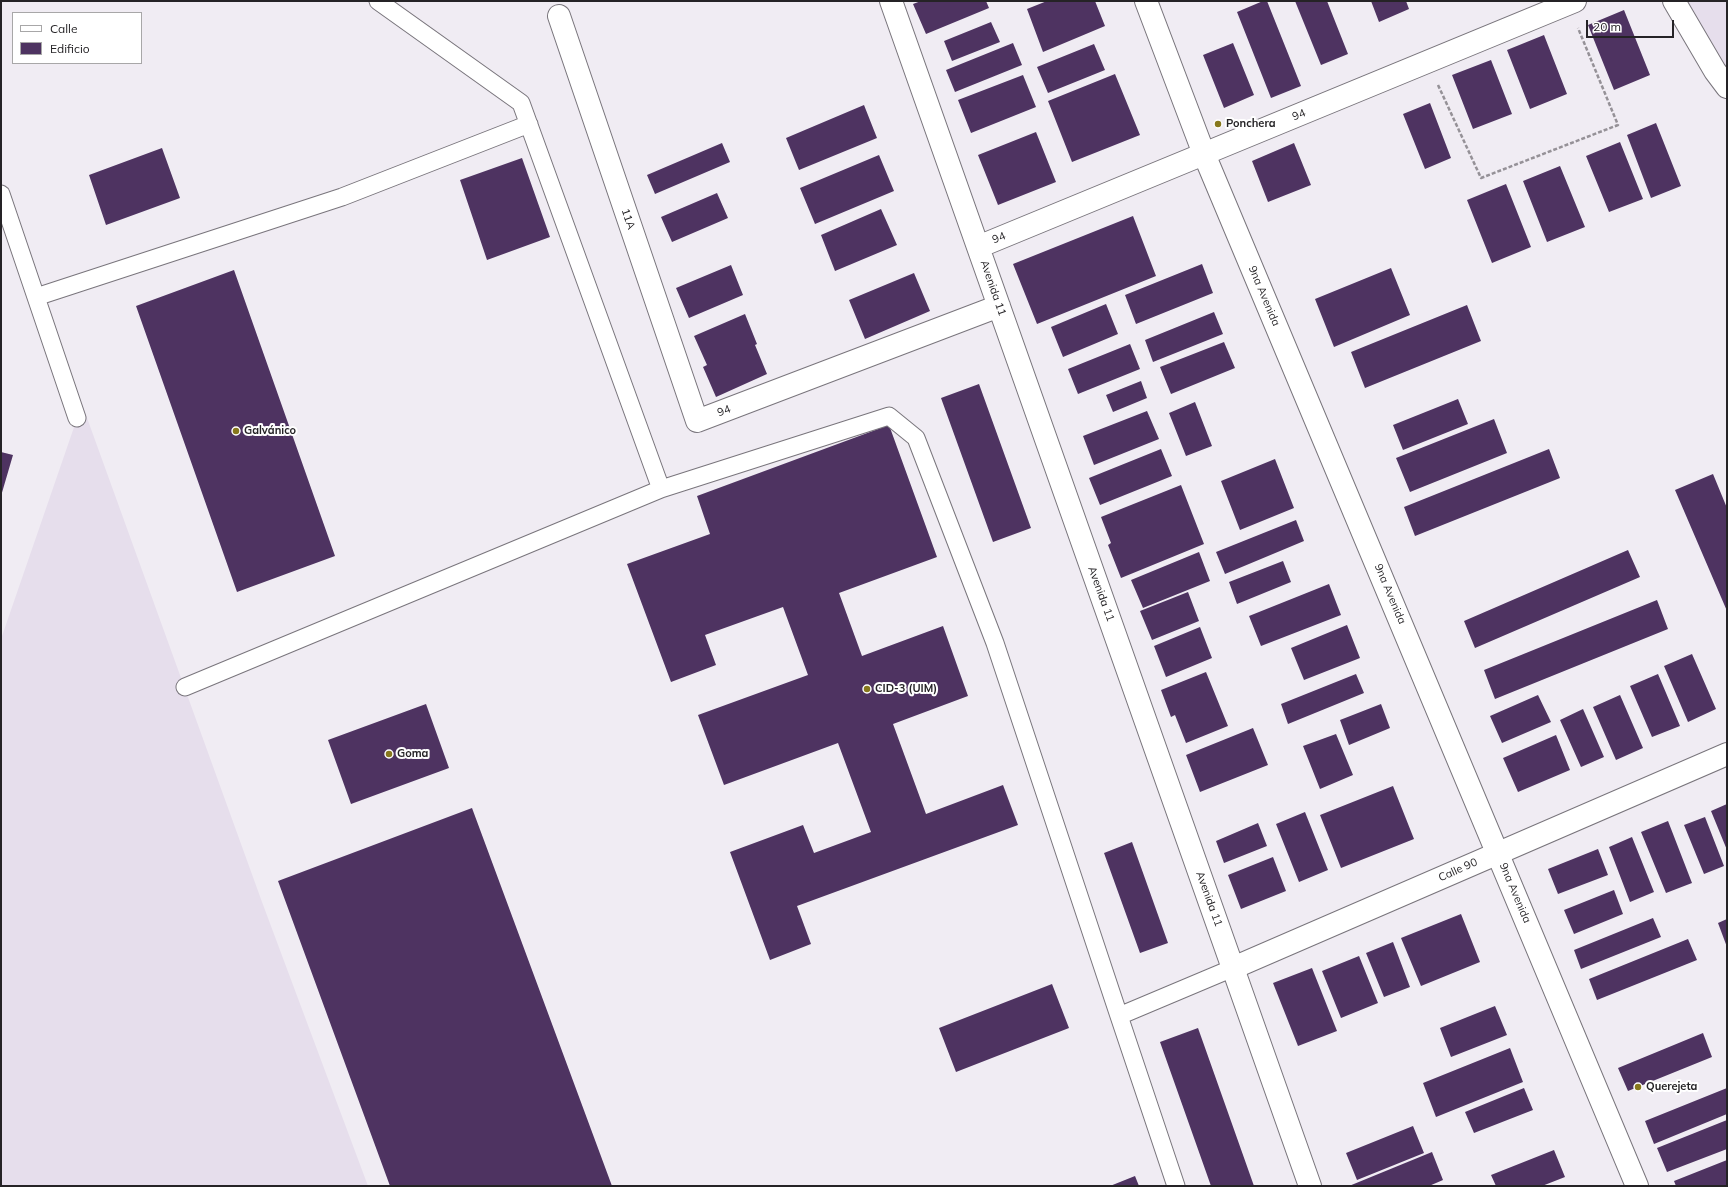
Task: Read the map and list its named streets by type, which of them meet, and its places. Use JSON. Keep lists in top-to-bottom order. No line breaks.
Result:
{"streets":{"street":["94","11A","Avenida 11","9na Avenida","Calle 90"]},"crossings":[["94","11A"],["94","Avenida 11"],["94","9na Avenida"],["Avenida 11","Calle 90"],["9na Avenida","Calle 90"]],"places":["Ponchera","Galvánico","CID-3 (UIM)","Goma","Querejeta"],"legend":["Calle","Edificio"],"scale_bar":"20 m"}
